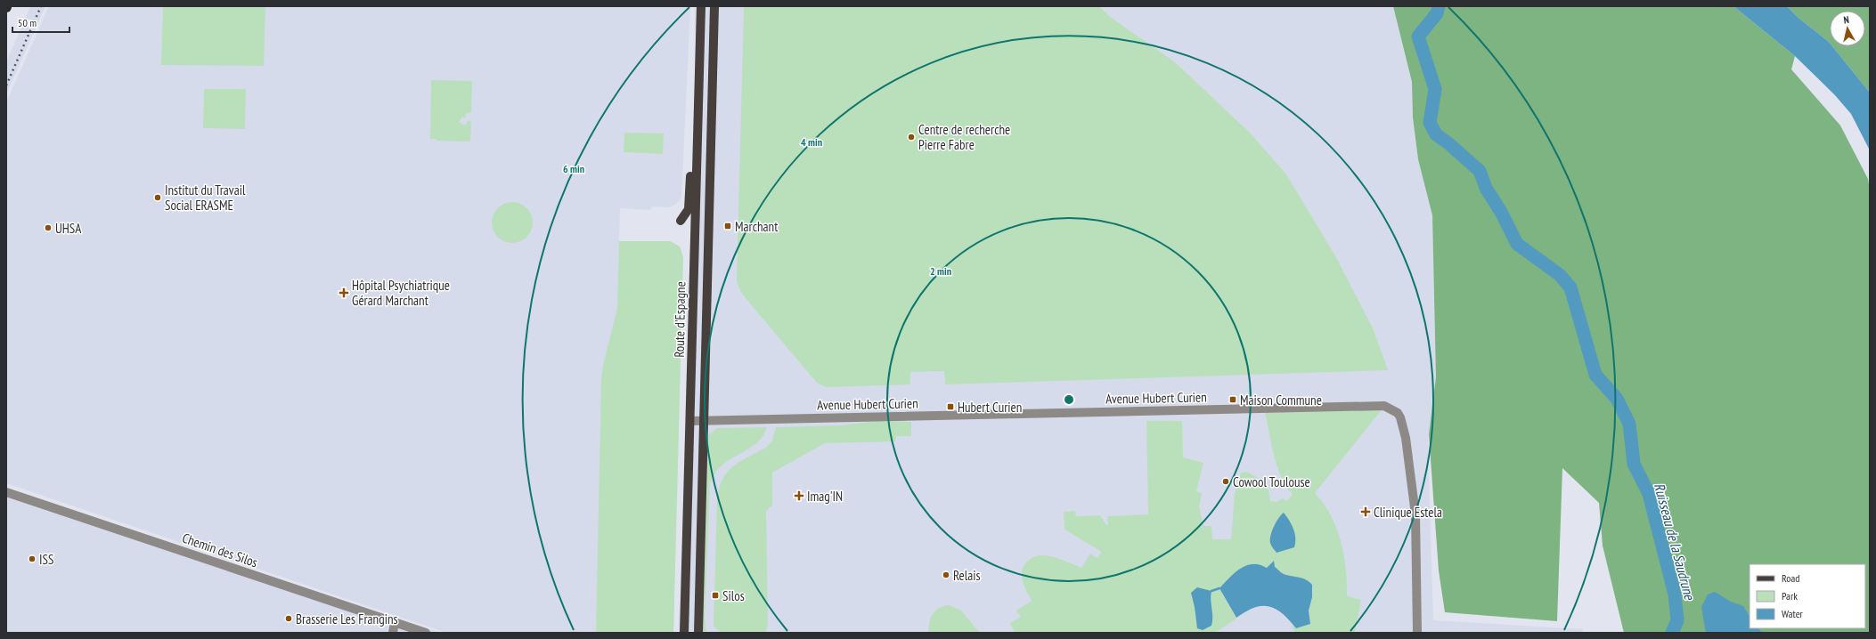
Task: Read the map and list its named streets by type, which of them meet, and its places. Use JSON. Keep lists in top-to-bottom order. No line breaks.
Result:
{"streets":{"main road":["Route d'Espagne"],"street":["Avenue Hubert Curien","Chemin des Silos"]},"crossings":[["Route d'Espagne","Avenue Hubert Curien"]],"water":["Ruisseau de la Saudrune"],"places":{"other":["Centre de recherche Pierre Fabre","Institut du Travail Social ERASME","UHSA","Cowool Toulouse","ISS","Relais","Brasserie Les Frangins"],"transit":["Marchant","Maison Commune","Hubert Curien","Silos"],"health":["Hôpital Psychiatrique Gérard Marchant","Imag'IN","Clinique Estela"]},"legend":["Road","Park","Water"],"scale_bar":"50 m","north":"top","rings":["4 min","6 min","2 min"]}
